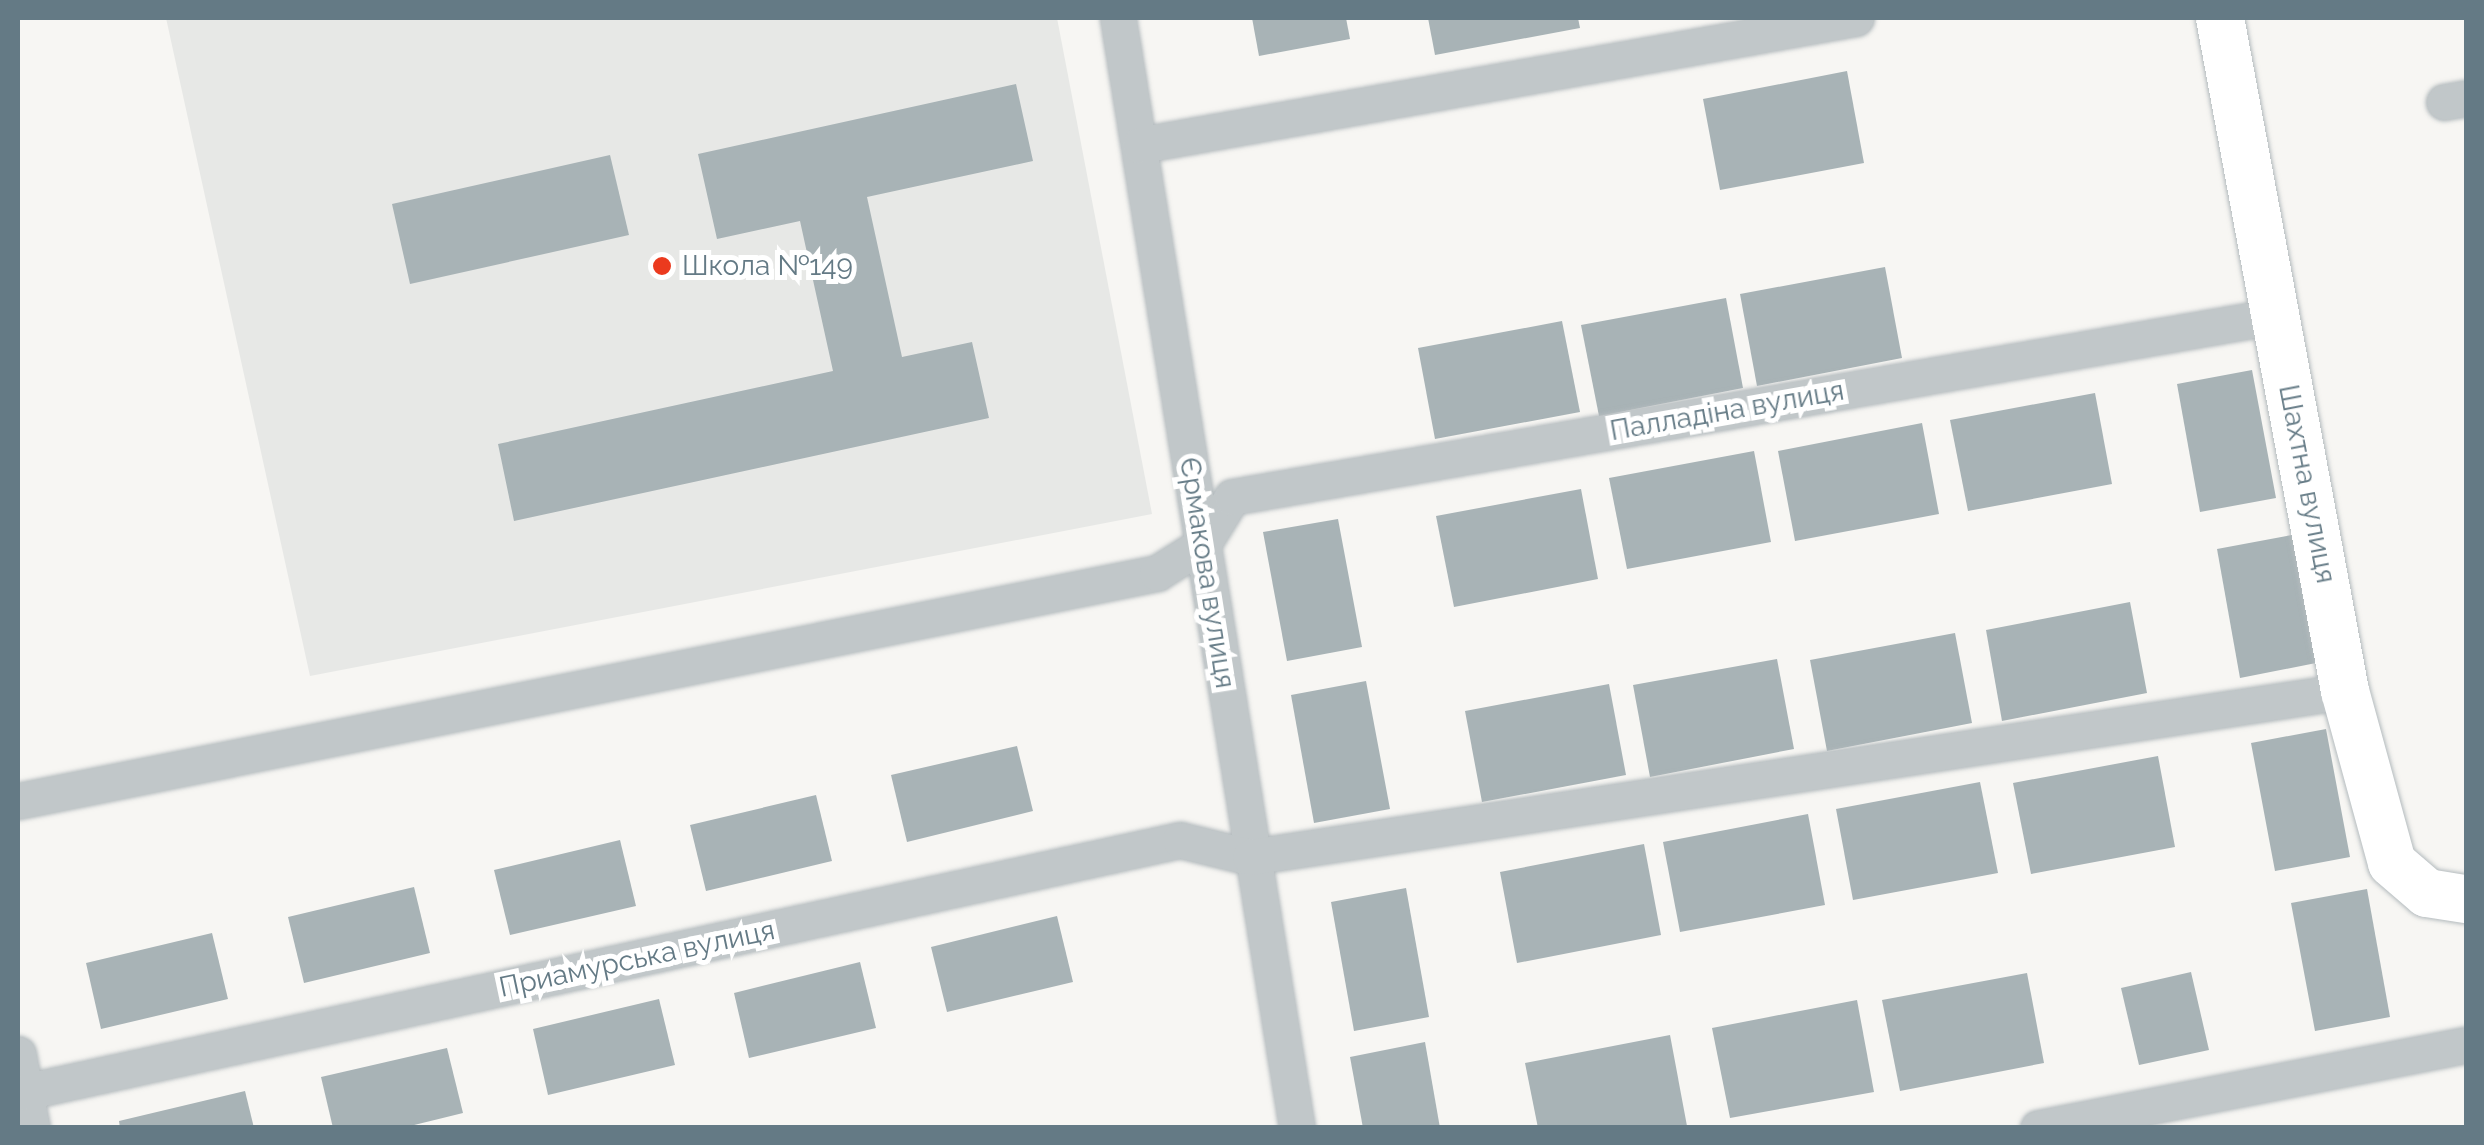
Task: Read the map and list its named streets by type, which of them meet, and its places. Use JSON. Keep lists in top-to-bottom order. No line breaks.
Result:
{"streets":{"main road":["Шахтна вулиця"],"street":["Палладіна вулиця","Єрмакова вулиця","Приамурська вулиця"]},"crossings":[["Палладіна вулиця","Шахтна вулиця"],["Палладіна вулиця","Єрмакова вулиця"],["Єрмакова вулиця","Приамурська вулиця"]],"places":["Школа №149"]}
